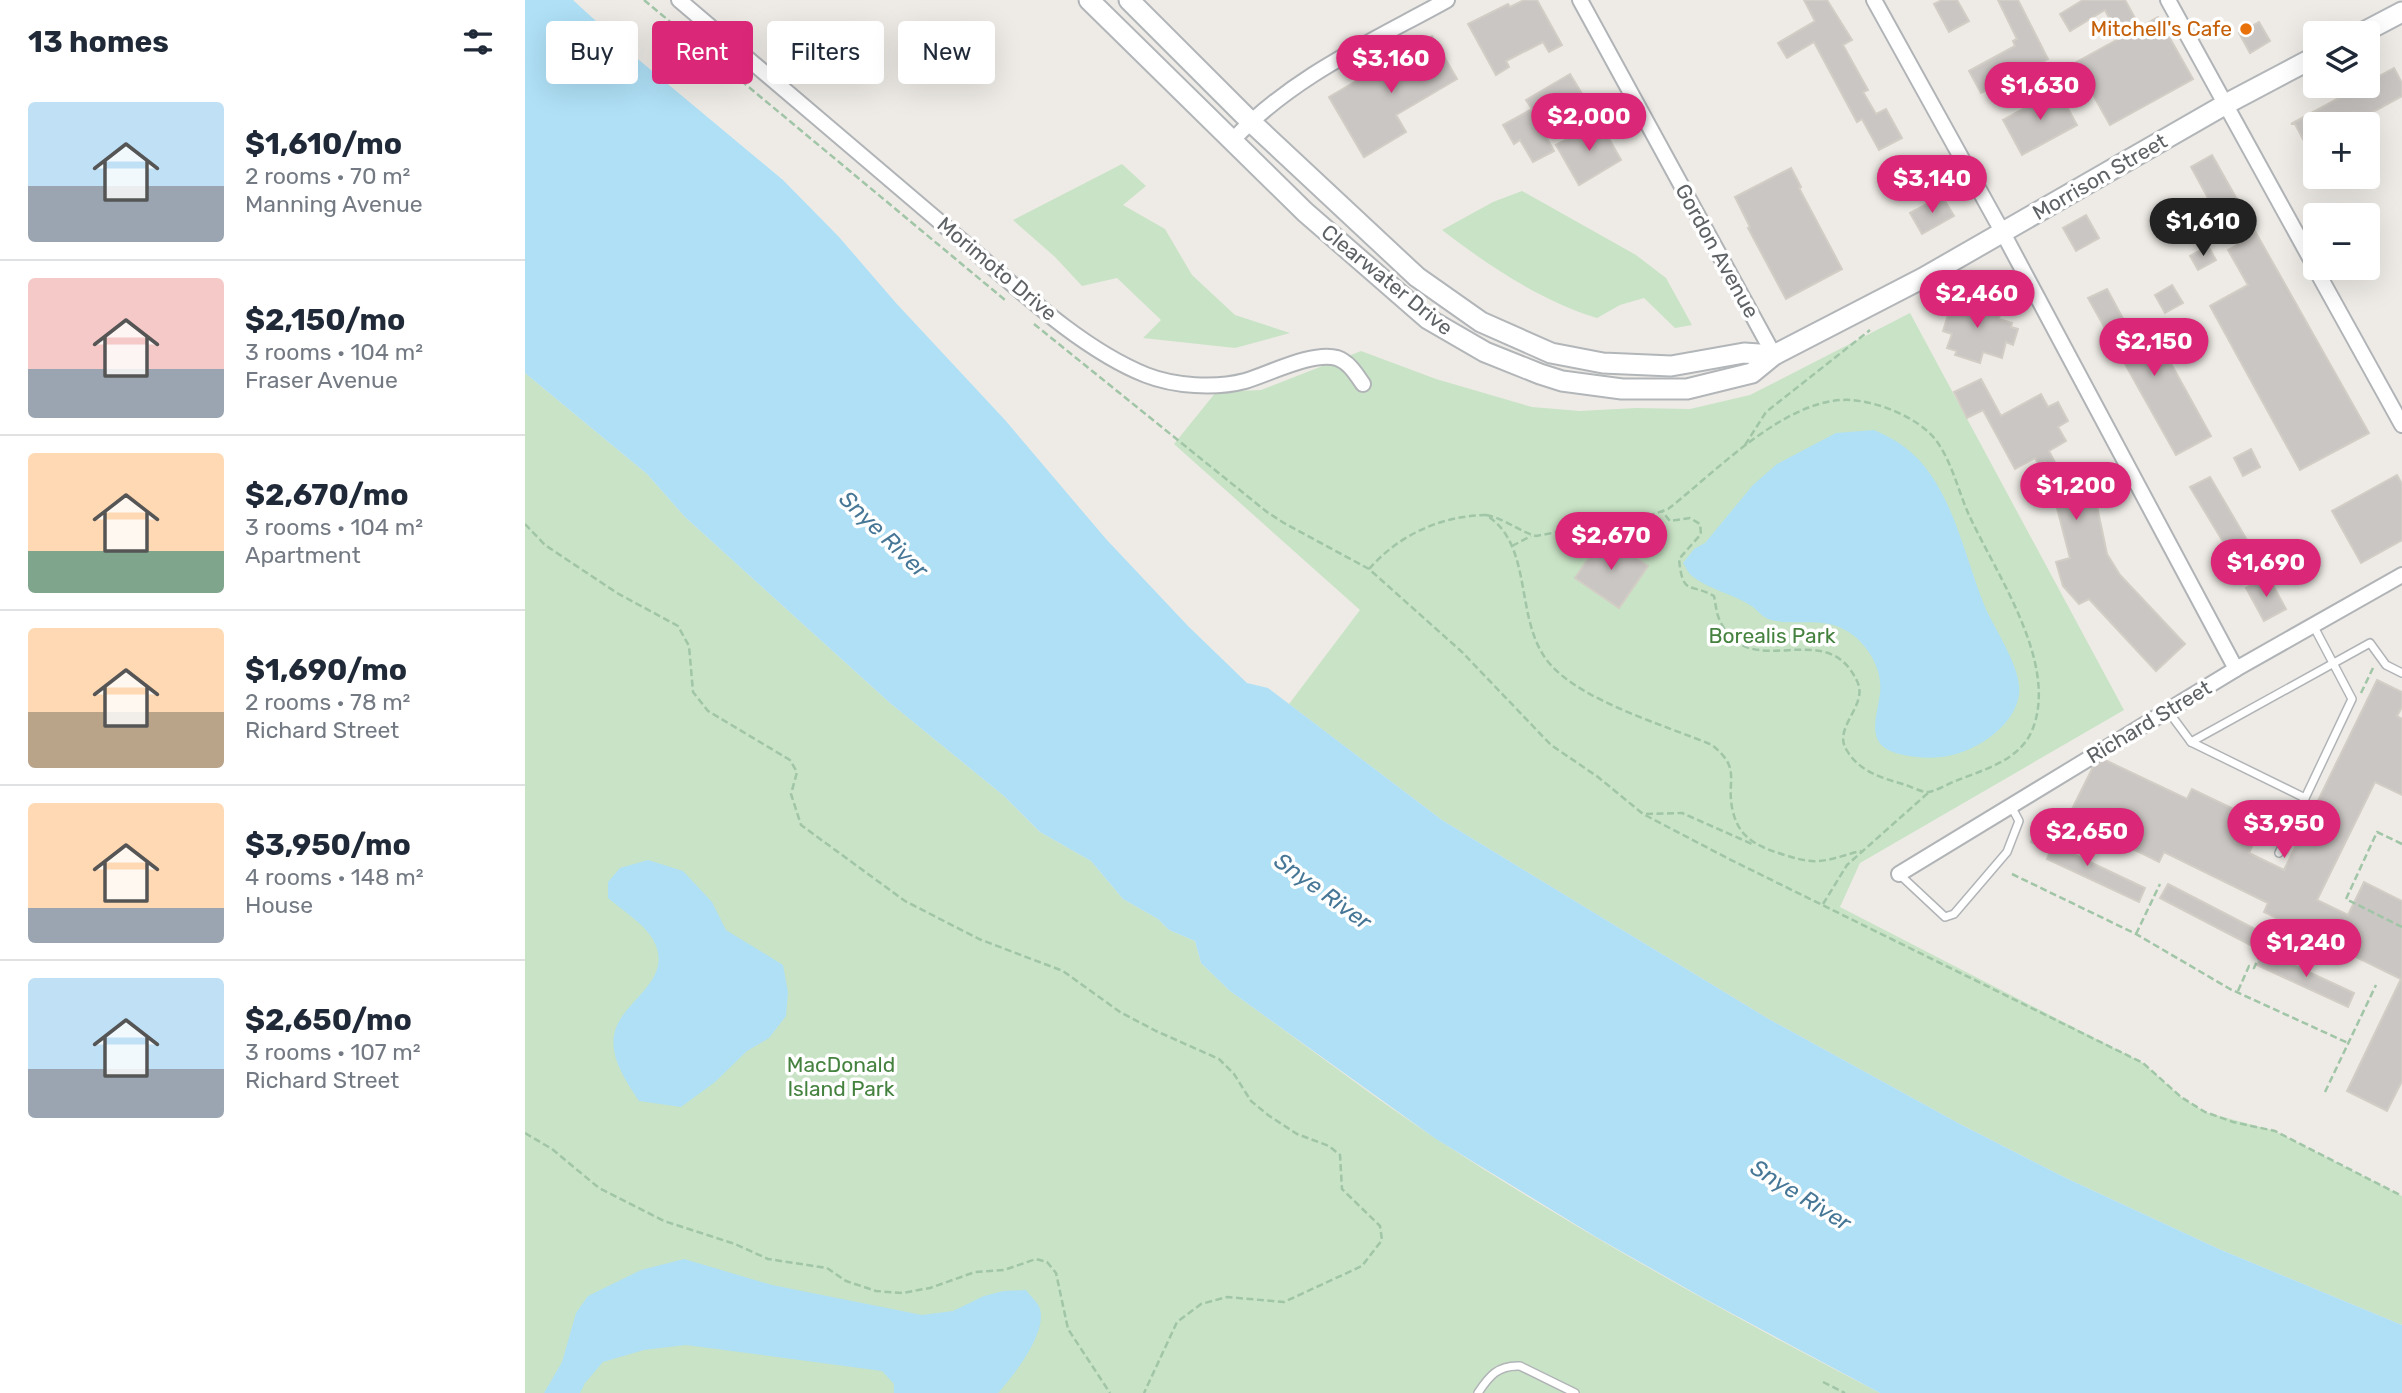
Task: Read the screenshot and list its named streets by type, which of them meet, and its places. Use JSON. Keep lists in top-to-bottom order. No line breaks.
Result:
{"streets":{"main road":["Morrison Street","Clearwater Drive"],"street":["Gordon Avenue","Morimoto Drive","Richard Street"]},"crossings":[["Morrison Street","Gordon Avenue"],["Morrison Street","Clearwater Drive"],["Gordon Avenue","Clearwater Drive"]],"water":["Snye River"],"parks":["Borealis Park","MacDonald Island Park"],"places":["Mitchell's Cafe"],"page":{"heading":"13 homes","map_buttons":["+","−"],"chip":["Buy","Rent","Filters","New"],"price":["$3,160","$1,630","$2,000","$3,140","$1,610","$2,460","$2,150","$1,200","$2,670","$1,690","$3,950","$2,650","$1,240"],"list":[{"name":"$1,610/mo","note":"2 rooms · 70 m² · Manning Avenue"},{"name":"$2,150/mo","note":"3 rooms · 104 m² · Fraser Avenue"},{"name":"$2,670/mo","note":"3 rooms · 104 m² · Apartment"},{"name":"$1,690/mo","note":"2 rooms · 78 m² · Richard Street"},{"name":"$3,950/mo","note":"4 rooms · 148 m² · House"},{"name":"$2,650/mo","note":"3 rooms · 107 m² · Richard Street"}]}}
